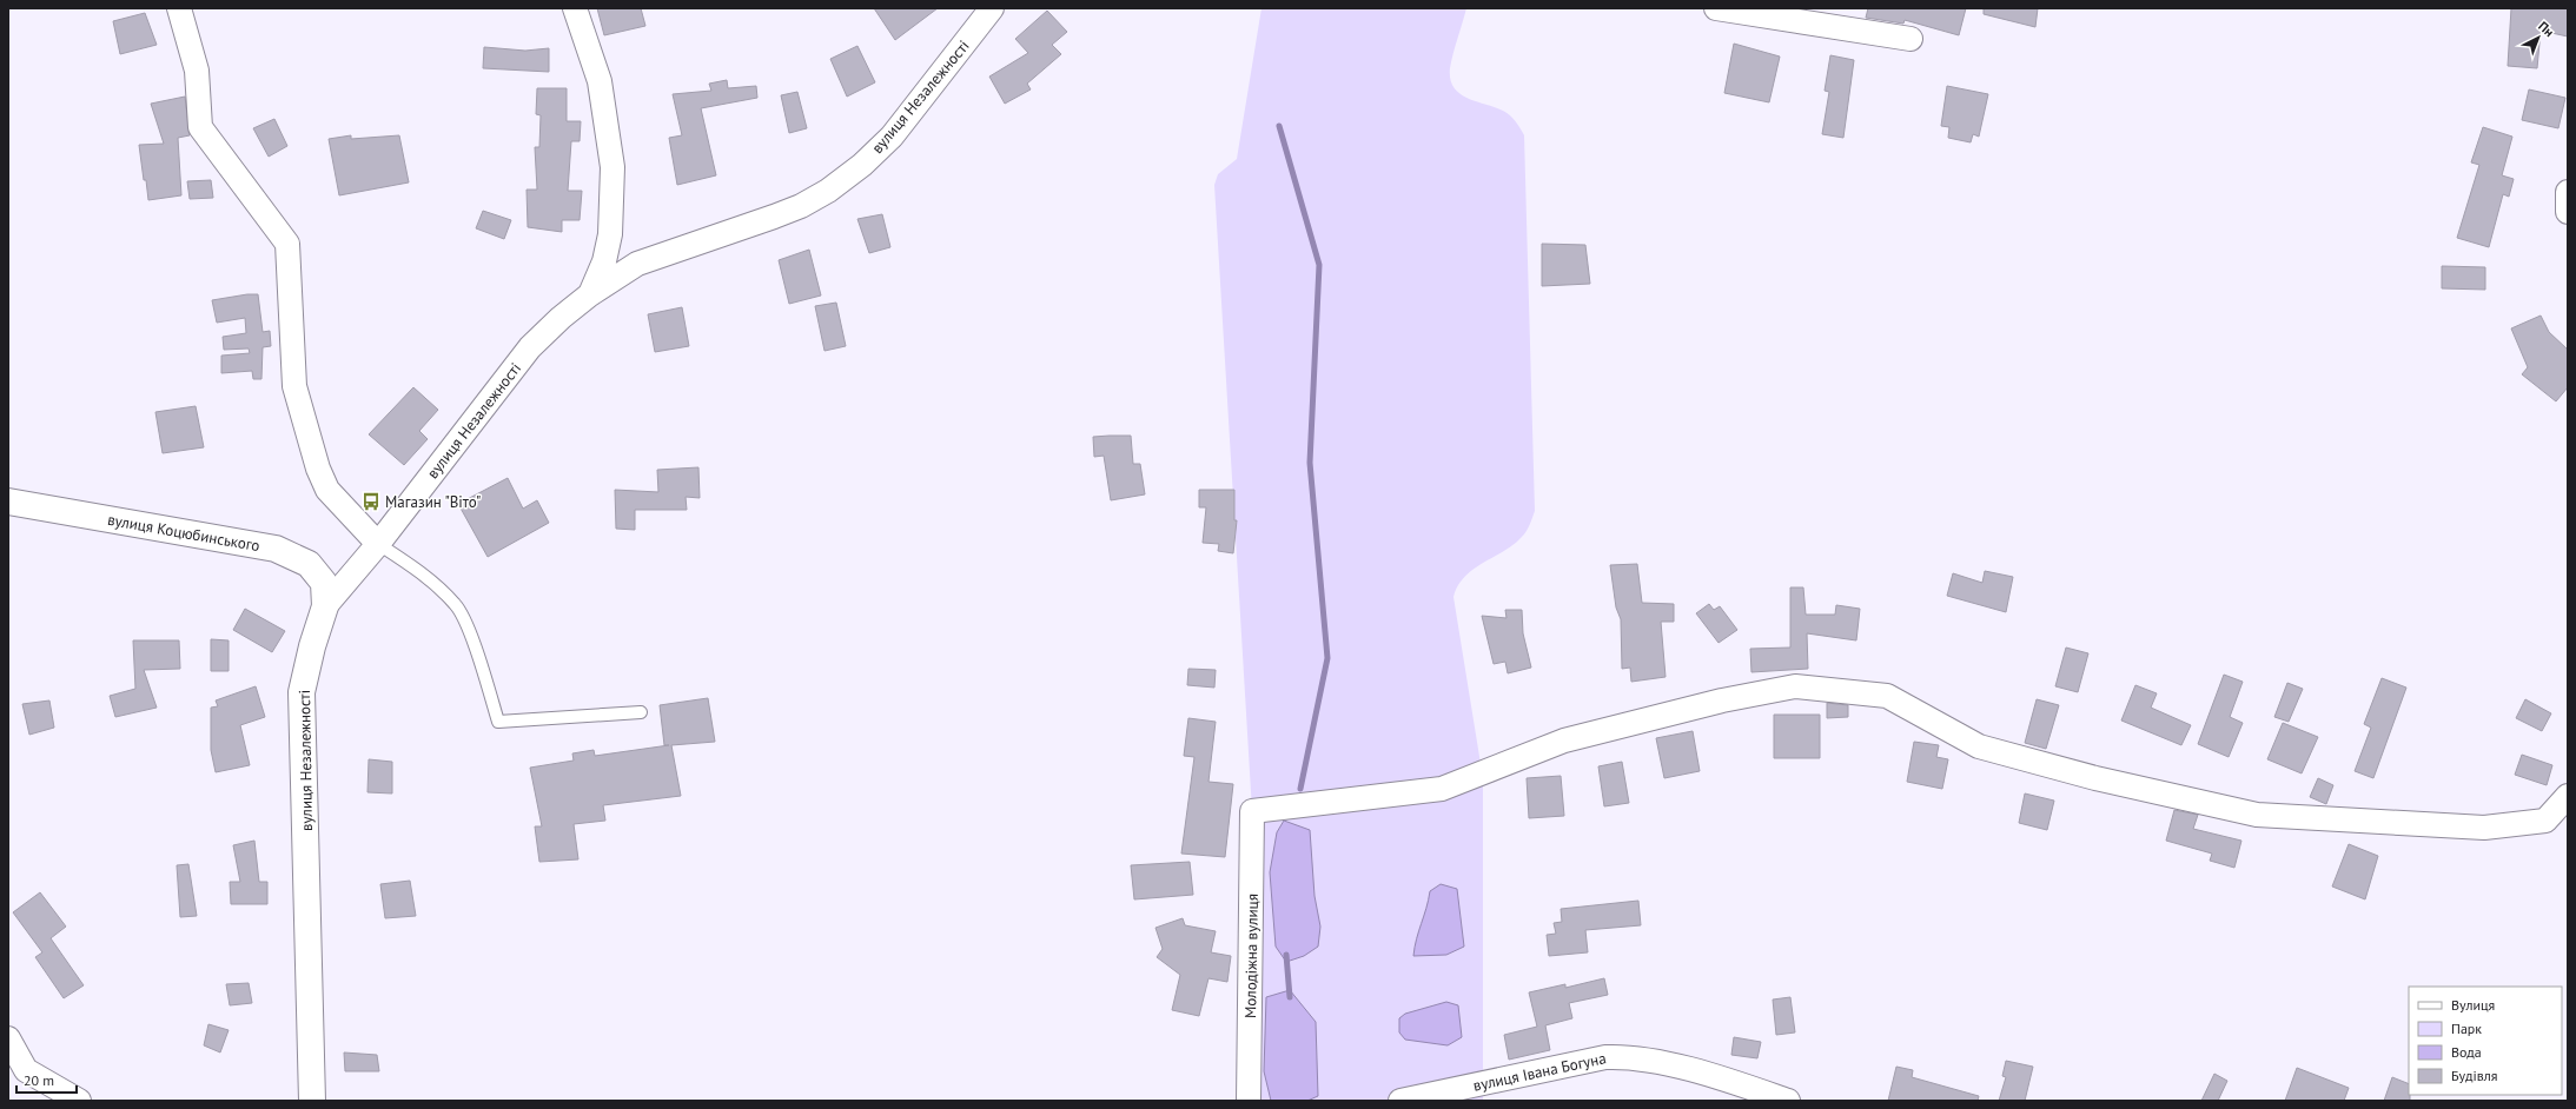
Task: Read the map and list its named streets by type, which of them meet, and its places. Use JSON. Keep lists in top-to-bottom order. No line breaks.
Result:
{"streets":{"street":["вулиця Незалежності","вулиця Коцюбинського","Молодіжна вулиця","вулиця Івана Богуна"]},"crossings":[["вулиця Незалежності","вулиця Коцюбинського"]],"places":{"bus stop":["Магазин \"Віто\""]},"legend":["Вулиця","Парк","Вода","Будівля"],"scale_bar":"20 m","north":"top right"}
